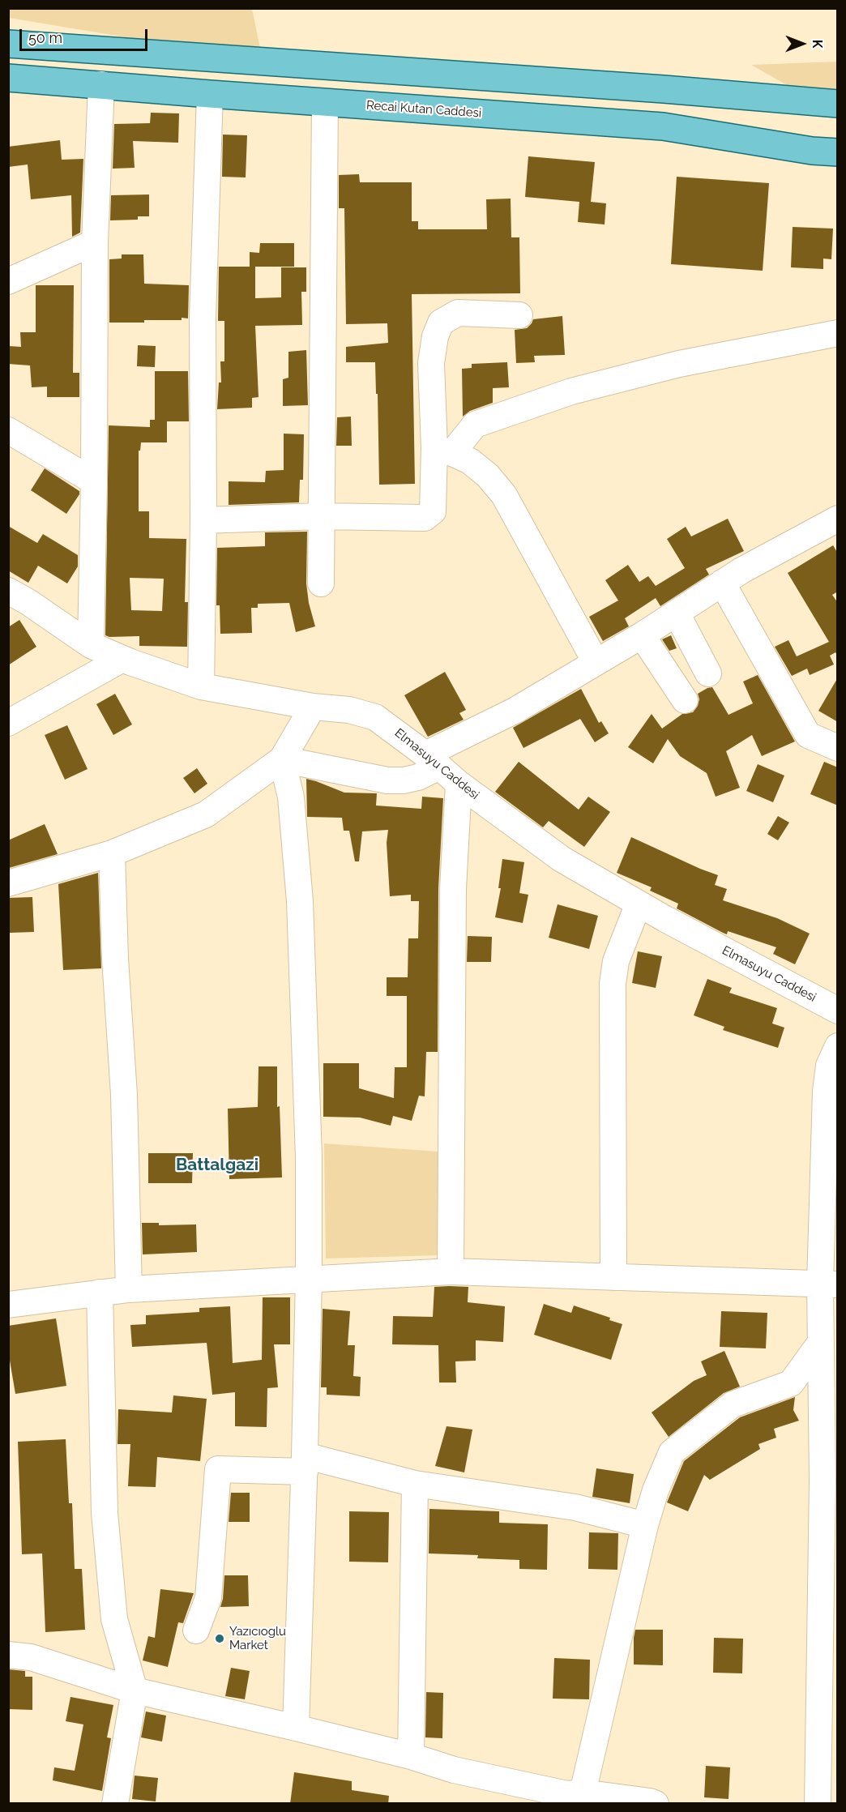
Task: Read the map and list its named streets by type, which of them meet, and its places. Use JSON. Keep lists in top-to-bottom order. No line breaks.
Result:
{"streets":{"main road":["Recai Kutan Caddesi"],"street":["Elmasuyu Caddesi"]},"districts":["Battalgazi"],"places":["Yazıcıoglu Market"],"scale_bar":"50 m","north":"right"}
